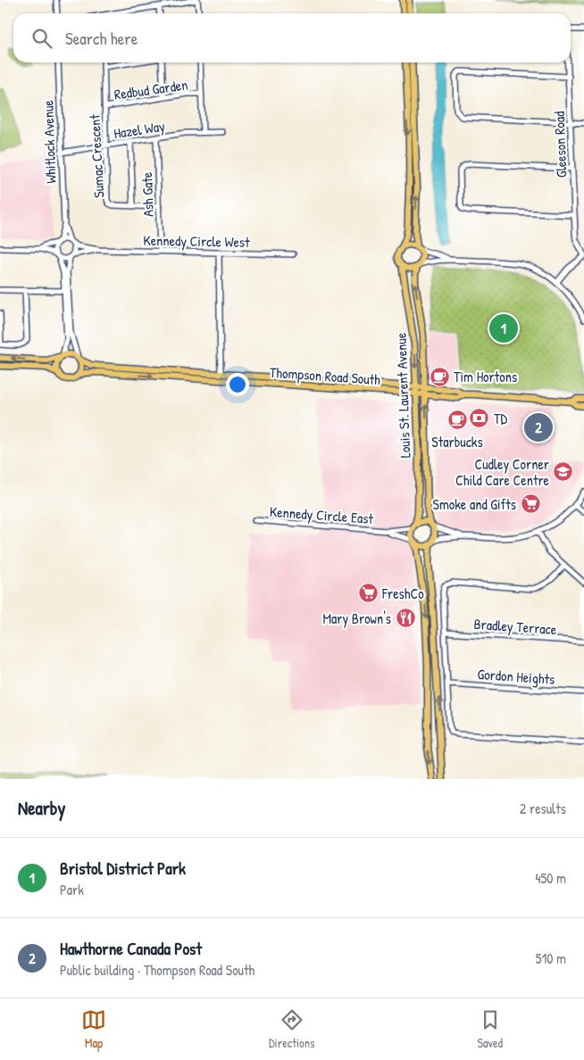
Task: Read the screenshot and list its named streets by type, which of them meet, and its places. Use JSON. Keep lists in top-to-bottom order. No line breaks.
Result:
{"streets":{"main road":["Thompson Road South","Louis St. Laurent Avenue"],"street":["Redbud Garden","Hazel Way","Whitlock Avenue","Gleeson Road","Sumac Crescent","Ash Gate","Kennedy Circle West","Kennedy Circle East","Bradley Terrace","Gordon Heights"]},"crossings":[["Redbud Garden","Sumac Crescent"],["Hazel Way","Whitlock Avenue"],["Hazel Way","Sumac Crescent"],["Hazel Way","Ash Gate"],["Whitlock Avenue","Kennedy Circle West"],["Sumac Crescent","Ash Gate"],["Ash Gate","Kennedy Circle West"],["Thompson Road South","Louis St. Laurent Avenue"],["Louis St. Laurent Avenue","Kennedy Circle East"]],"places":{"cafe":["Tim Hortons","Starbucks"],"bank":["TD"],"school or university":["Cudley Corner Child Care Centre"],"supermarket":["Smoke and Gifts","FreshCo"],"restaurant":["Mary Brown's"]},"page":{"search":"Search here","pins":["1","2"],"heading":["Nearby","2 results"],"list":[{"mark":"1","name":"Bristol District Park","note":"Park","value":"450 m"},{"mark":"2","name":"Hawthorne Canada Post","note":"Public building · Thompson Road South","value":"510 m"}],"nav":["Map","Directions","Saved"]}}
